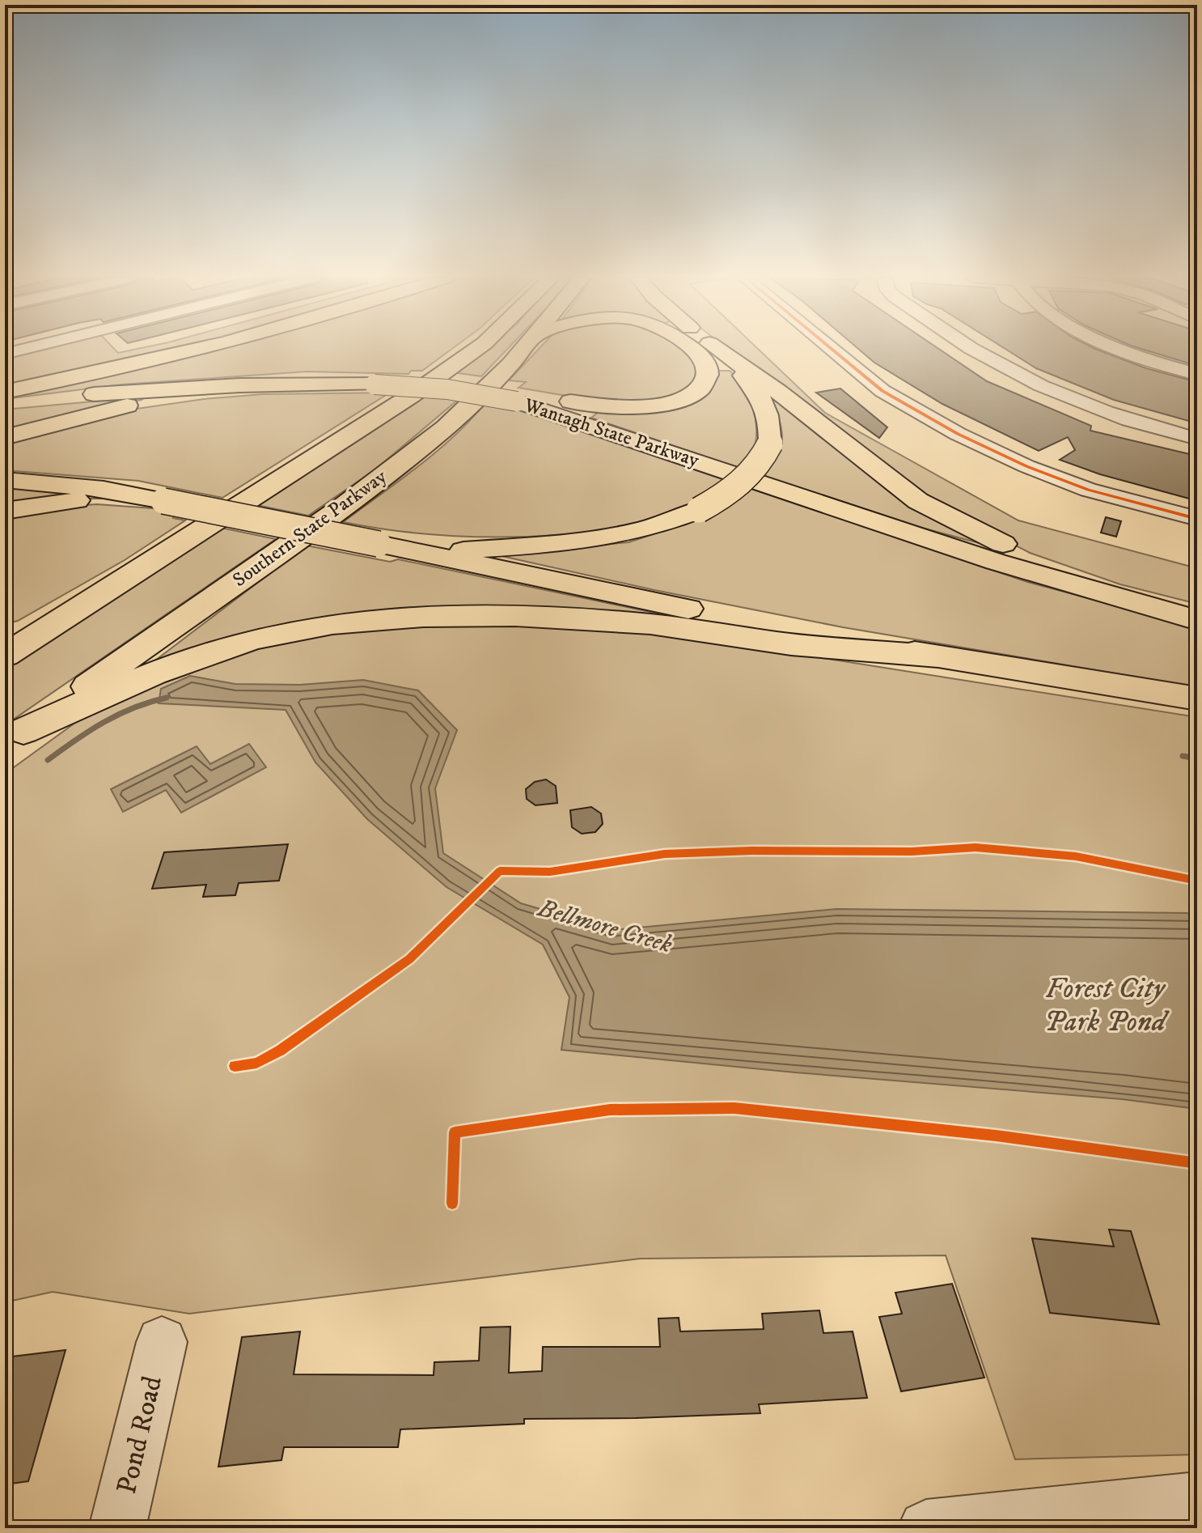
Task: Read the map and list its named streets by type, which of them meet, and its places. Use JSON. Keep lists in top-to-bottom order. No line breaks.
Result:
{"streets":{"highway":["Wantagh State Parkway","Southern State Parkway"],"street":["Pond Road"]},"water":["Bellmore Creek","Forest City Park Pond"]}
